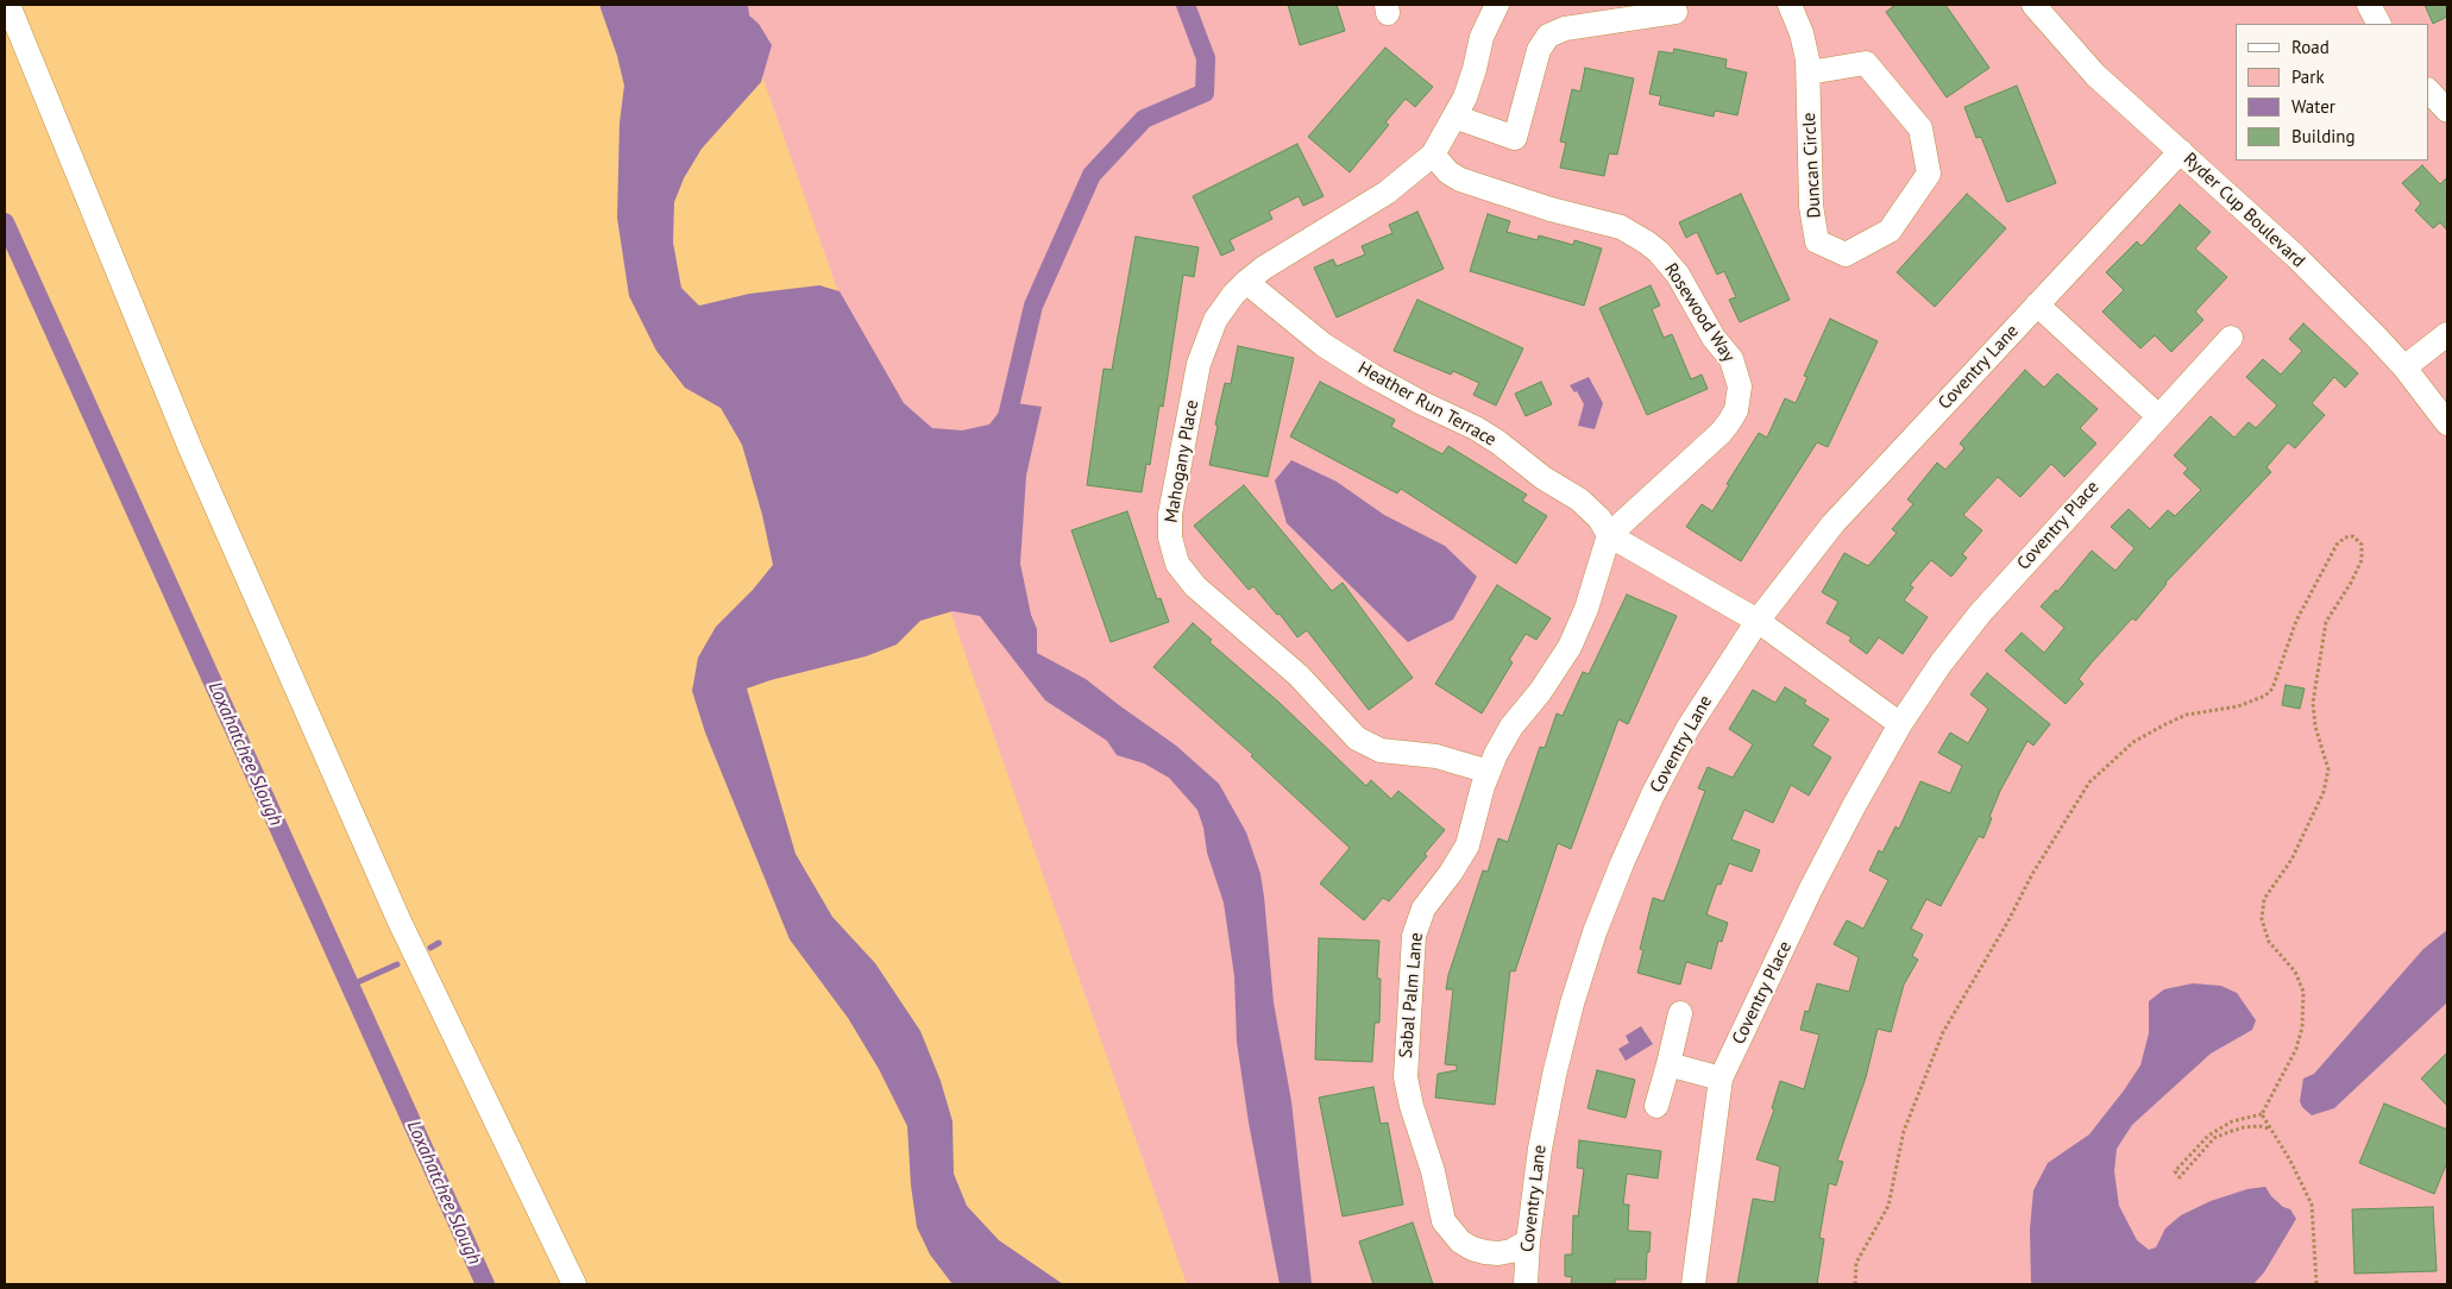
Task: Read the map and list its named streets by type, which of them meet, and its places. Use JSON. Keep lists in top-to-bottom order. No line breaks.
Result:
{"streets":{"street":["Duncan Circle","Ryder Cup Boulevard","Rosewood Way","Coventry Lane","Heather Run Terrace","Mahogany Place","Coventry Place","Sabal Palm Lane"]},"crossings":[["Ryder Cup Boulevard","Coventry Lane"],["Rosewood Way","Heather Run Terrace"],["Rosewood Way","Mahogany Place"],["Rosewood Way","Sabal Palm Lane"],["Coventry Lane","Heather Run Terrace"],["Coventry Lane","Sabal Palm Lane"],["Heather Run Terrace","Mahogany Place"],["Heather Run Terrace","Sabal Palm Lane"],["Mahogany Place","Sabal Palm Lane"]],"water":["Loxahatchee Slough"],"legend":["Road","Park","Water","Building"]}
